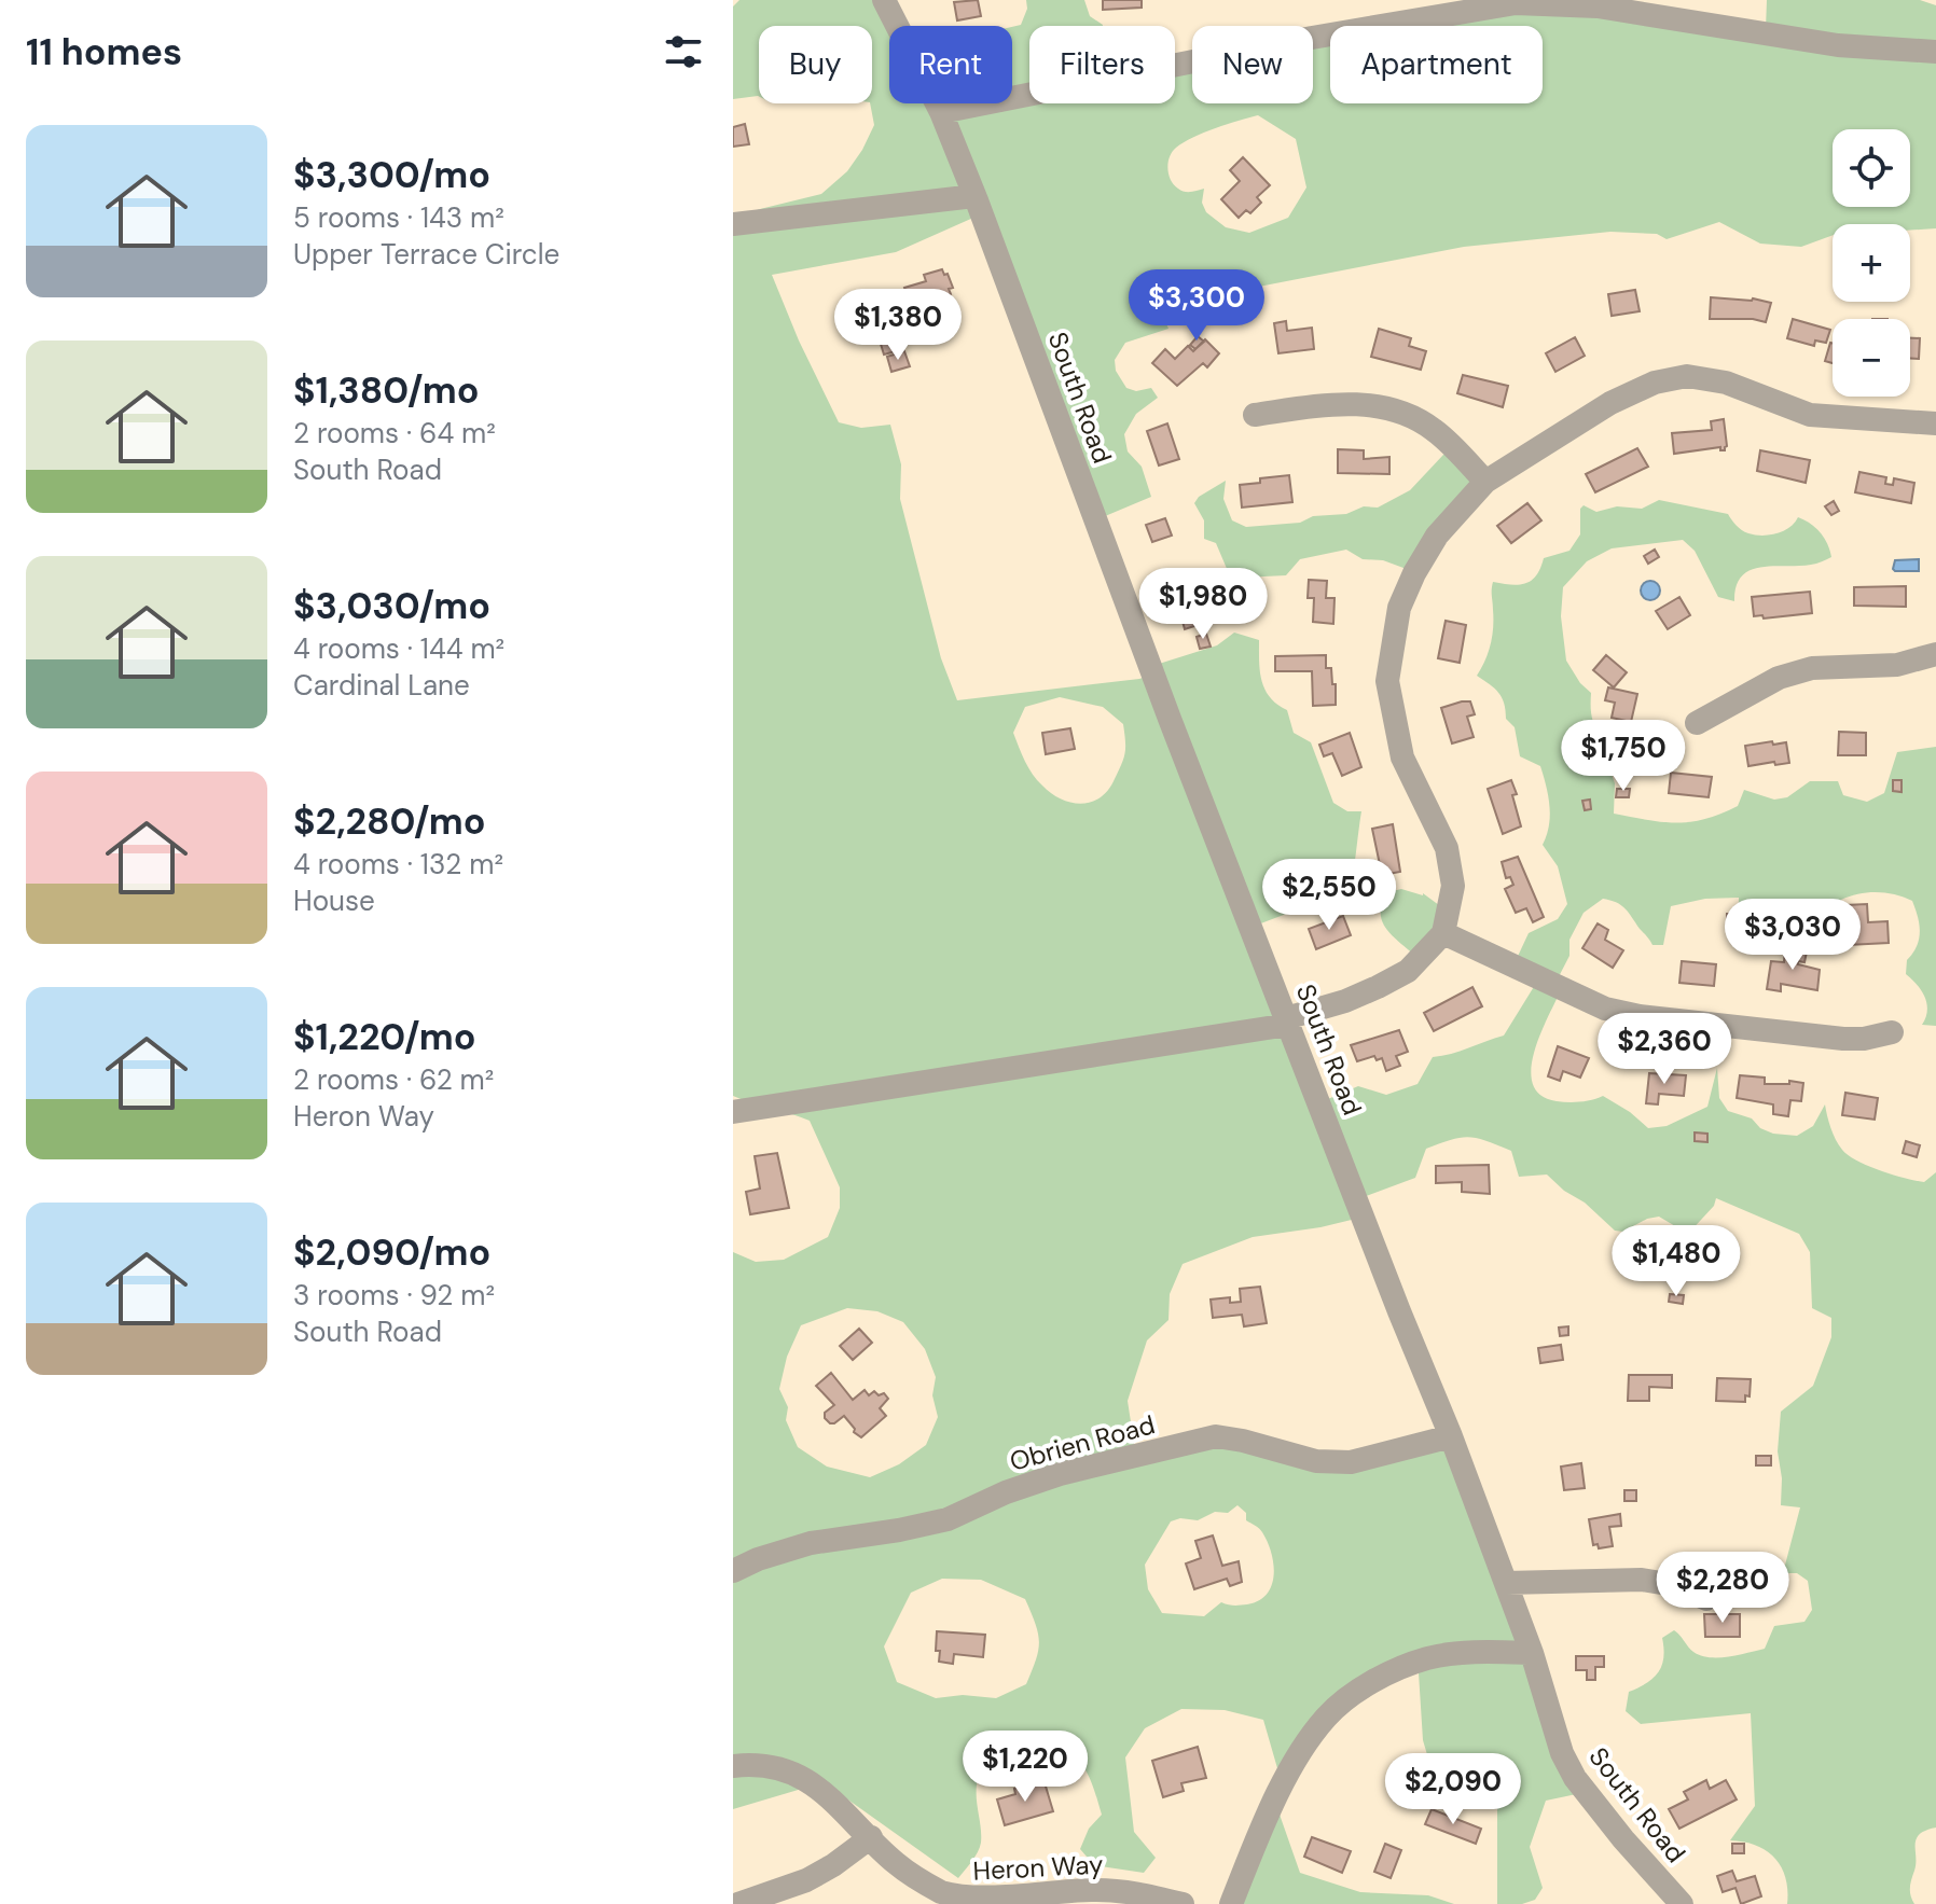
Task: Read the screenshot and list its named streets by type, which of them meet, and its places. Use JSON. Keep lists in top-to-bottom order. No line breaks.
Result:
{"streets":{"street":["South Road","Obrien Road","Heron Way"]},"crossings":[["South Road","Obrien Road"]],"page":{"heading":"11 homes","chip":["Buy","Rent","Filters","New","Apartment"],"list":[{"name":"$3,300/mo","note":"5 rooms · 143 m² · Upper Terrace Circle"},{"name":"$1,380/mo","note":"2 rooms · 64 m² · South Road"},{"name":"$3,030/mo","note":"4 rooms · 144 m² · Cardinal Lane"},{"name":"$2,280/mo","note":"4 rooms · 132 m² · House"},{"name":"$1,220/mo","note":"2 rooms · 62 m² · Heron Way"},{"name":"$2,090/mo","note":"3 rooms · 92 m² · South Road"}],"map_buttons":["+","−"],"price":["$3,300","$1,380","$1,980","$1,750","$2,550","$3,030","$2,360","$1,480","$2,280","$1,220","$2,090"]}}
